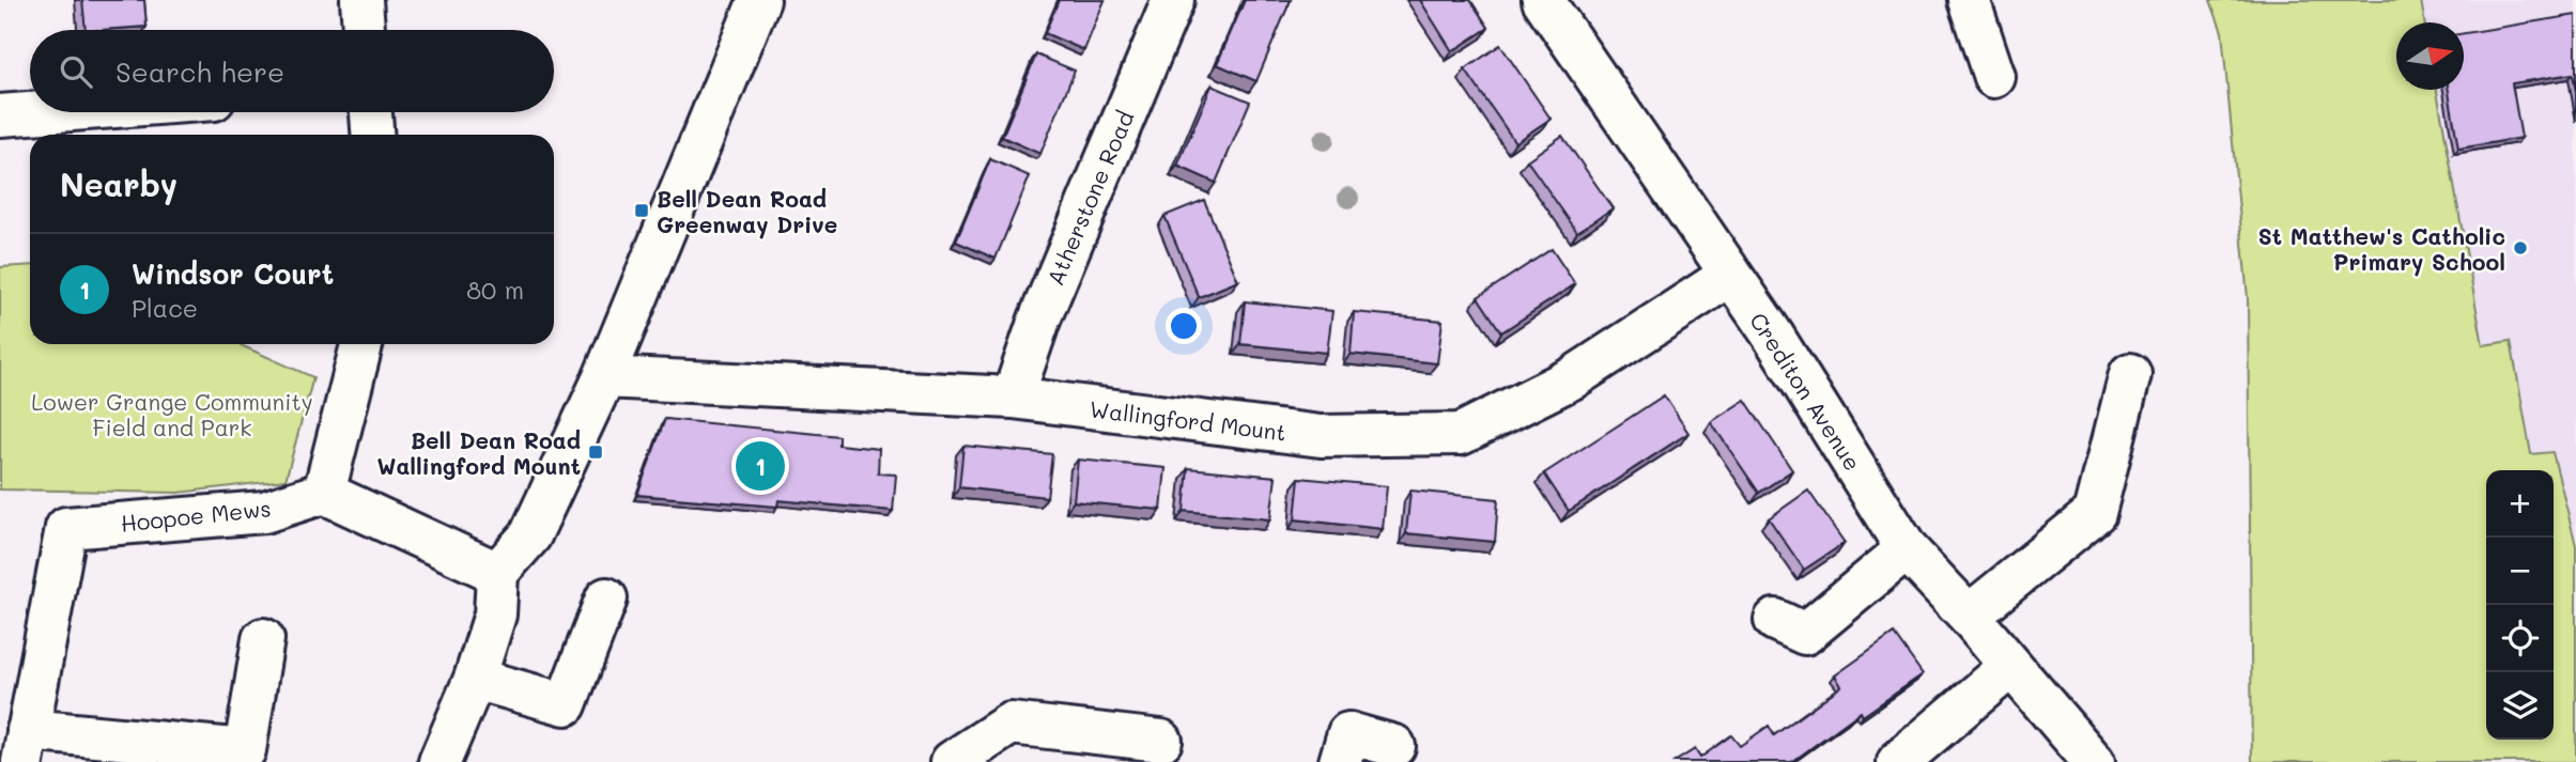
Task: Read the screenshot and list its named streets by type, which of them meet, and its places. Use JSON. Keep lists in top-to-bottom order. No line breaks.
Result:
{"streets":{"street":["Atherstone Road","Crediton Avenue","Wallingford Mount","Hoopoe Mews"]},"crossings":[["Atherstone Road","Wallingford Mount"],["Crediton Avenue","Wallingford Mount"]],"parks":["Lower Grange Community Field and Park"],"places":{"transit":["Bell Dean Road Greenway Drive","Bell Dean Road Wallingford Mount"],"other":["St Matthew's Catholic Primary School"]},"north":"right","page":{"search":"Search here","heading":"Nearby","list":[{"mark":"1","name":"Windsor Court","note":"Place","value":"80 m"}],"pins":"1","map_buttons":["+","−"]}}
